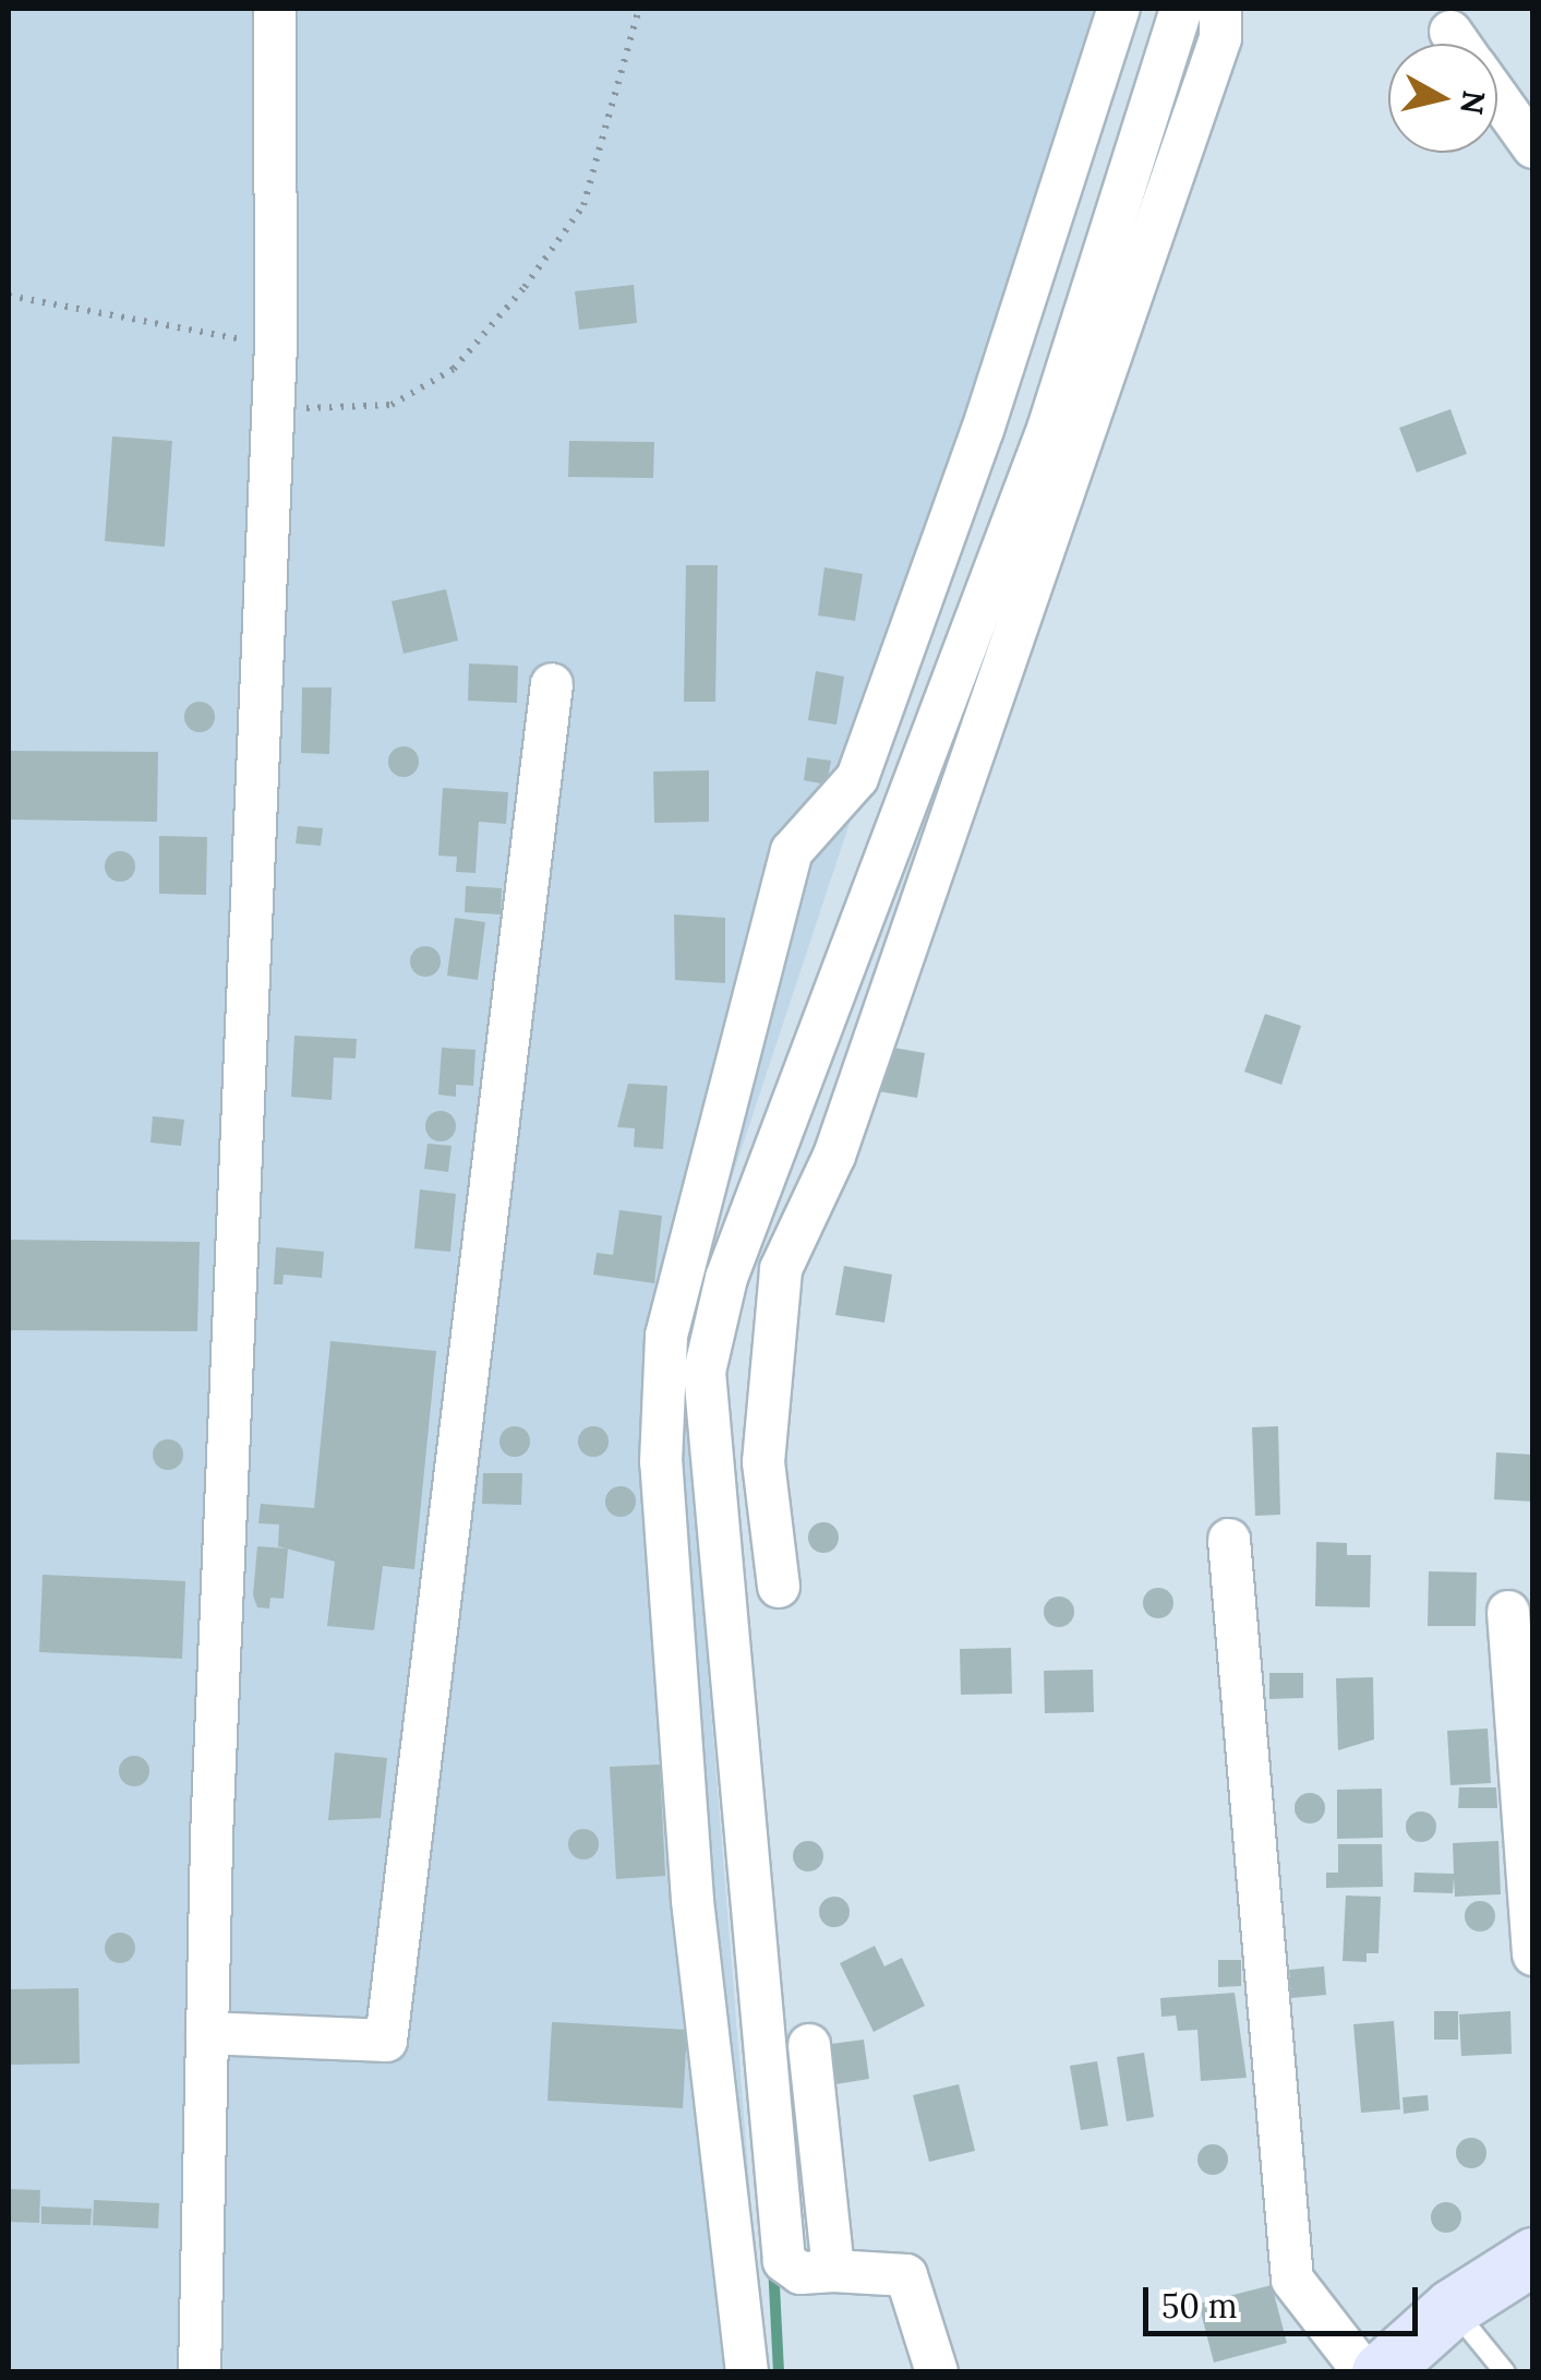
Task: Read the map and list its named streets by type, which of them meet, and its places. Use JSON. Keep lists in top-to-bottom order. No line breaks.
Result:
{"scale_bar":"50 m","north":"right"}
